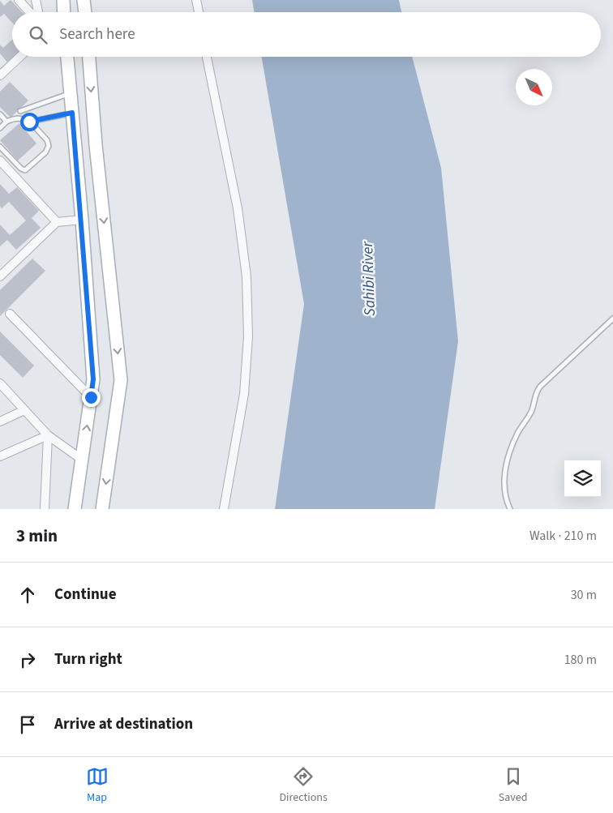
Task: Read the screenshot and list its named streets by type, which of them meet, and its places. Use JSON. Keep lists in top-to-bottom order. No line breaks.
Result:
{"water":["Sahibi River"],"north":"bottom right","page":{"search":"Search here","heading":["3 min","Walk · 210 m"],"list":[["Continue","30 m"],["Turn right","180 m"],"Arrive at destination"],"nav":["Map","Directions","Saved"]}}
